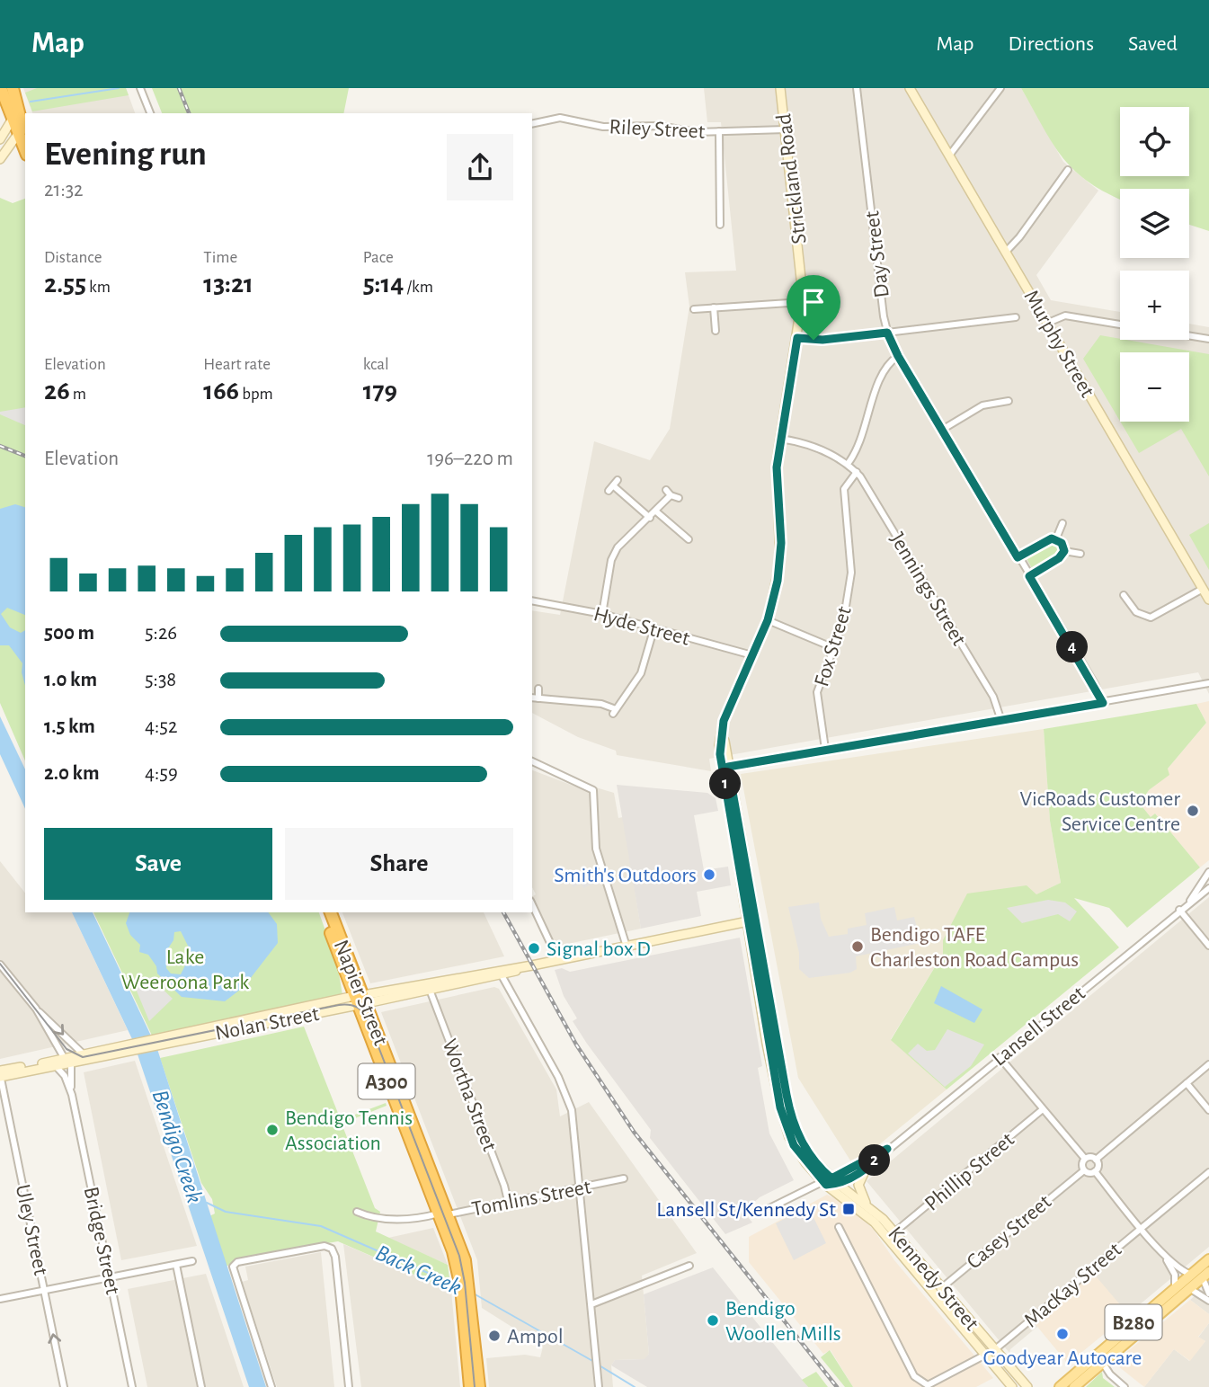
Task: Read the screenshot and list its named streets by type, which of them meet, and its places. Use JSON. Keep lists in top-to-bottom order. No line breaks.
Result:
{"streets":{"highway":["Napier Street","A300"],"main road":["B280"],"street":["Riley Street","Strickland Road","Day Street","Murphy Street","Jennings Street","Hyde Street","Fox Street","Nolan Street","Lansell Street","Wortha Street","Phillip Street","Tomlins Street","Uley Street","Casey Street","Bridge Street","Kennedy Street","MacKay Street"]},"crossings":[["Riley Street","Strickland Road"],["Strickland Road","Jennings Street"],["Strickland Road","Hyde Street"],["Jennings Street","Fox Street"],["Napier Street","Nolan Street"],["Napier Street","A300"],["Napier Street","Tomlins Street"],["Nolan Street","Wortha Street"],["Nolan Street","Uley Street"],["Nolan Street","Bridge Street"],["Lansell Street","Kennedy Street"],["A300","Tomlins Street"],["Wortha Street","Tomlins Street"],["Phillip Street","Kennedy Street"],["Casey Street","Kennedy Street"],["Kennedy Street","MacKay Street"]],"water":["Bendigo Creek","Back Creek"],"parks":["Lake Weeroona Park"],"places":{"other":["VicRoads Customer Service Centre","Smith's Outdoors","Bendigo TAFE Charleston Road Campus","Signal box D","Bendigo Tennis Association","Bendigo Woollen Mills","Goodyear Autocare","Ampol"],"transit":["Lansell St/Kennedy St"]},"page":{"header":"Map","nav":["Map","Directions","Saved"],"map_buttons":["+","−"],"heading":["Evening run","21:32"],"stats":[["Distance","2.55 km"],["Time","13:21"],["Pace","5:14 /km"],["Elevation","26 m"],["Heart rate","166 bpm"],["kcal","179"]],"chart":["Elevation","196–220 m"],"list":[{"name":"500 m","note":"5:26"},{"name":"1.0 km","note":"5:38"},{"name":"1.5 km","note":"4:52"},{"name":"2.0 km","note":"4:59"}],"pins":["4","1","2"],"buttons":["Save","Share"]}}
